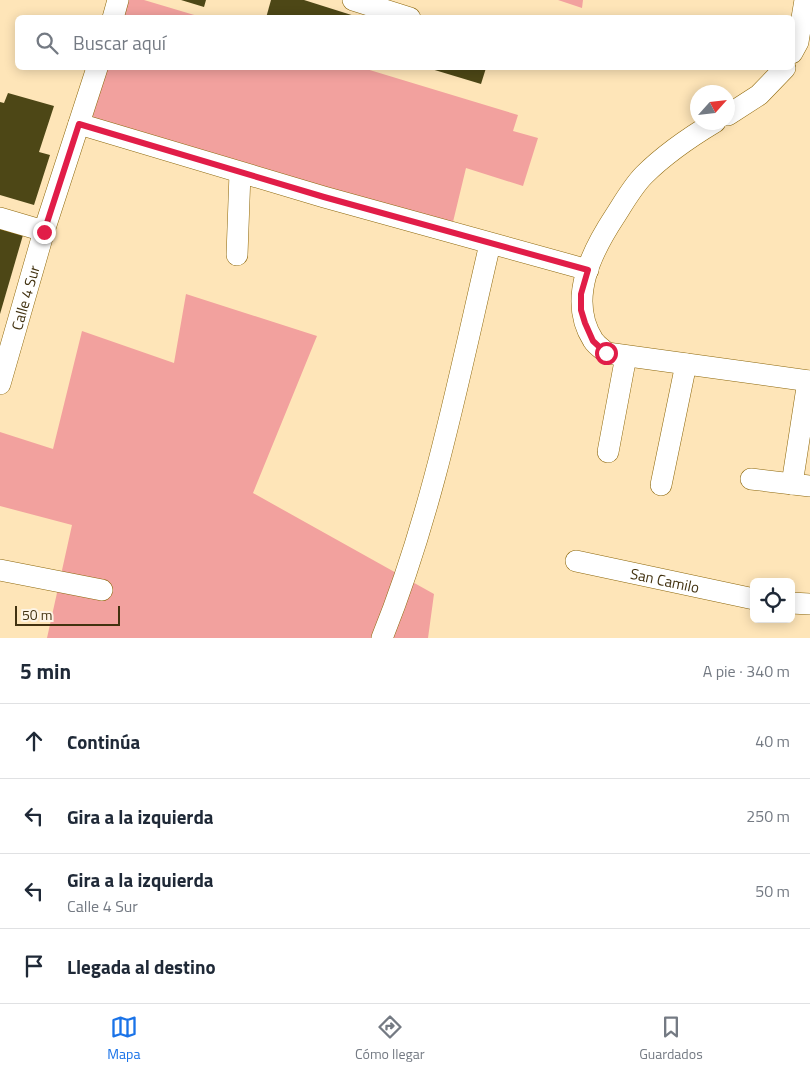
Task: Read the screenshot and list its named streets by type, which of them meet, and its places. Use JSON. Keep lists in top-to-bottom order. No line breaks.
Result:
{"streets":{"street":["Calle 4 Sur","San Camilo"]},"scale_bar":"50 m","north":"top right","page":{"search":"Buscar aquí","scale":"50 m","heading":["5 min","A pie · 340 m"],"list":[["Continúa","40 m"],["Gira a la izquierda","250 m"],["Gira a la izquierda","Calle 4 Sur","50 m"],"Llegada al destino"],"nav":["Mapa","Cómo llegar","Guardados"]}}
